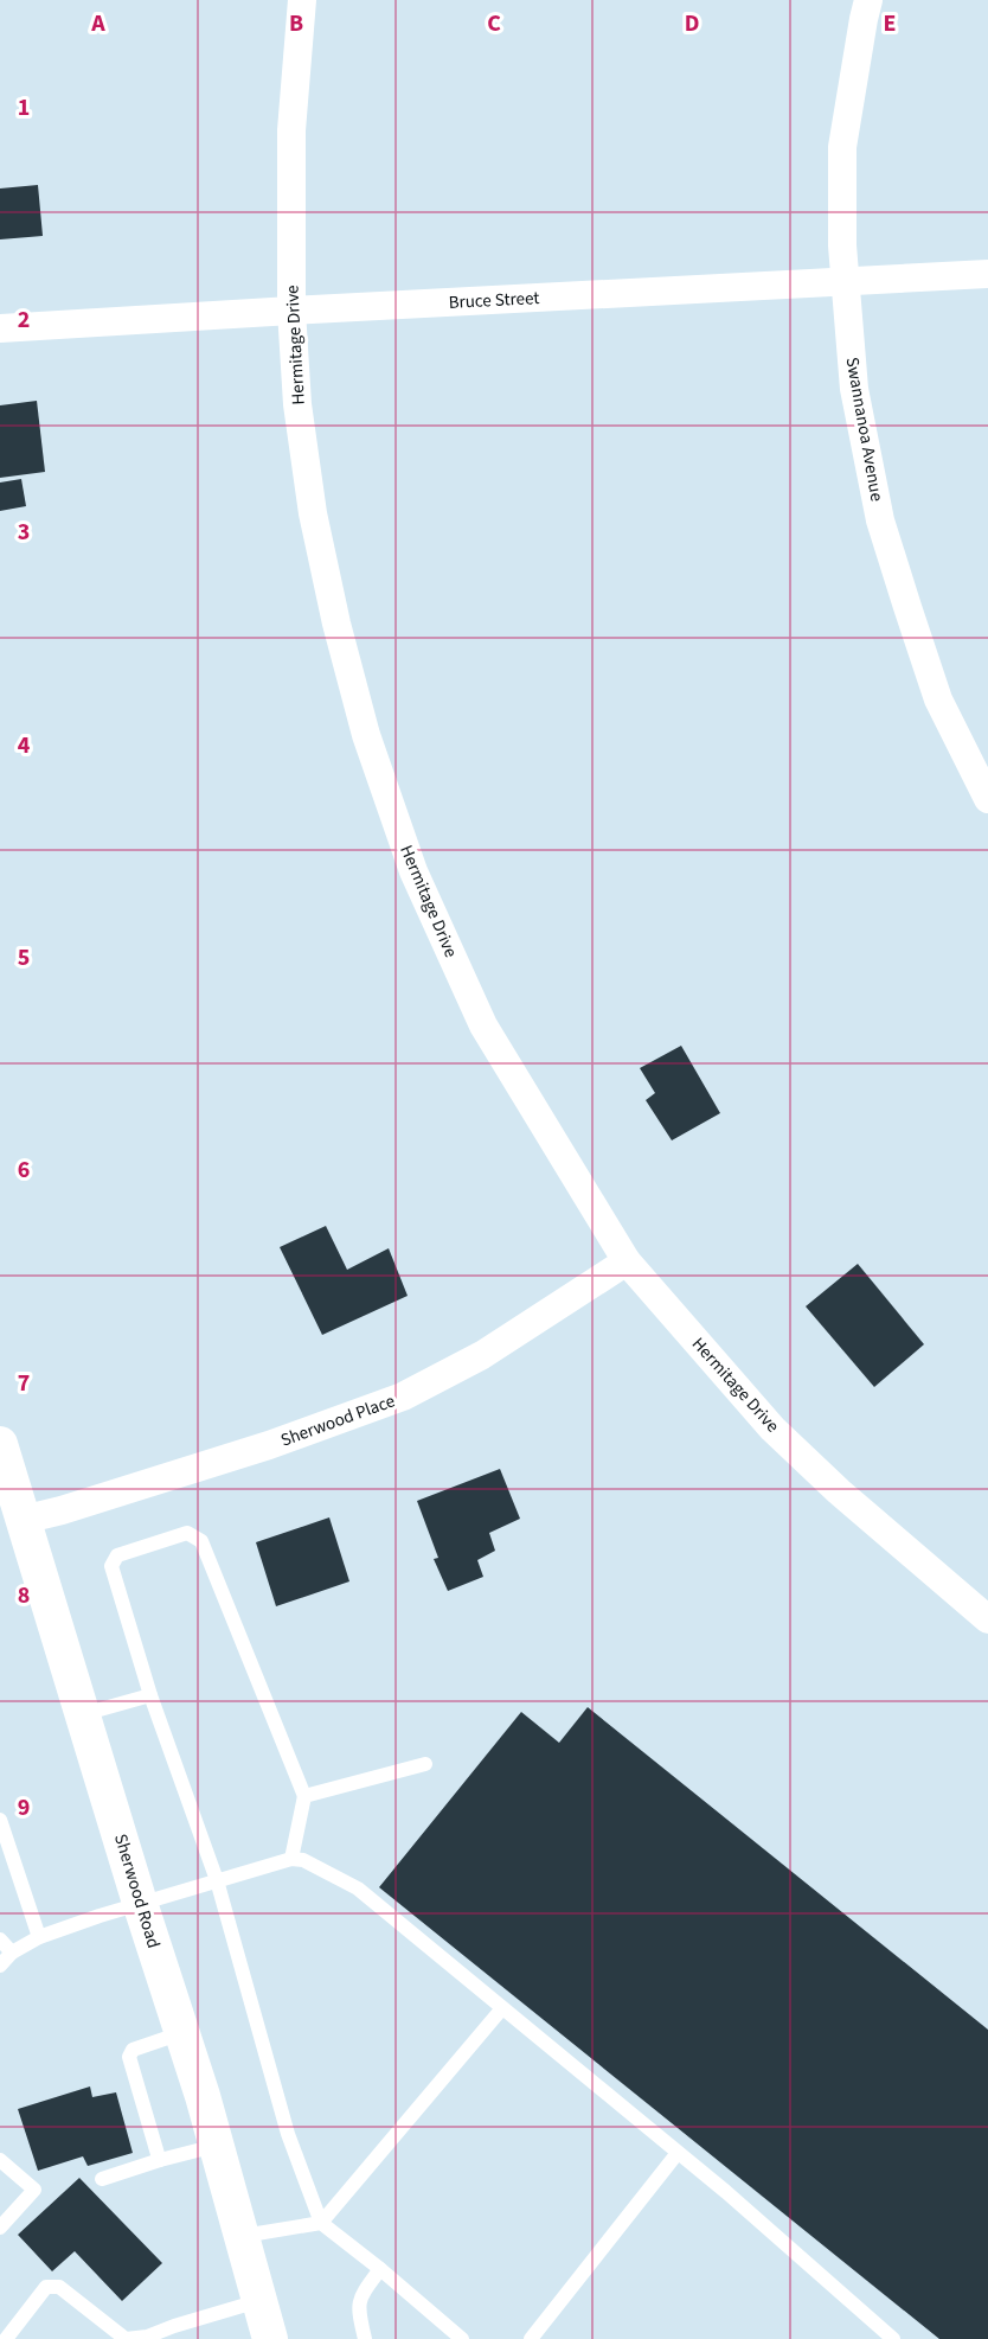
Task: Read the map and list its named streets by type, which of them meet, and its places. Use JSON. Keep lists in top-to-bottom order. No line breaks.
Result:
{"streets":{"street":["Bruce Street","Hermitage Drive","Swannanoa Avenue","Sherwood Place","Sherwood Road"]},"crossings":[["Bruce Street","Hermitage Drive"],["Bruce Street","Swannanoa Avenue"],["Hermitage Drive","Sherwood Place"],["Sherwood Place","Sherwood Road"]],"grid":{"columns":["A","B","C","D","E"],"rows":["1","2","3","4","5","6","7","8","9"]}}
